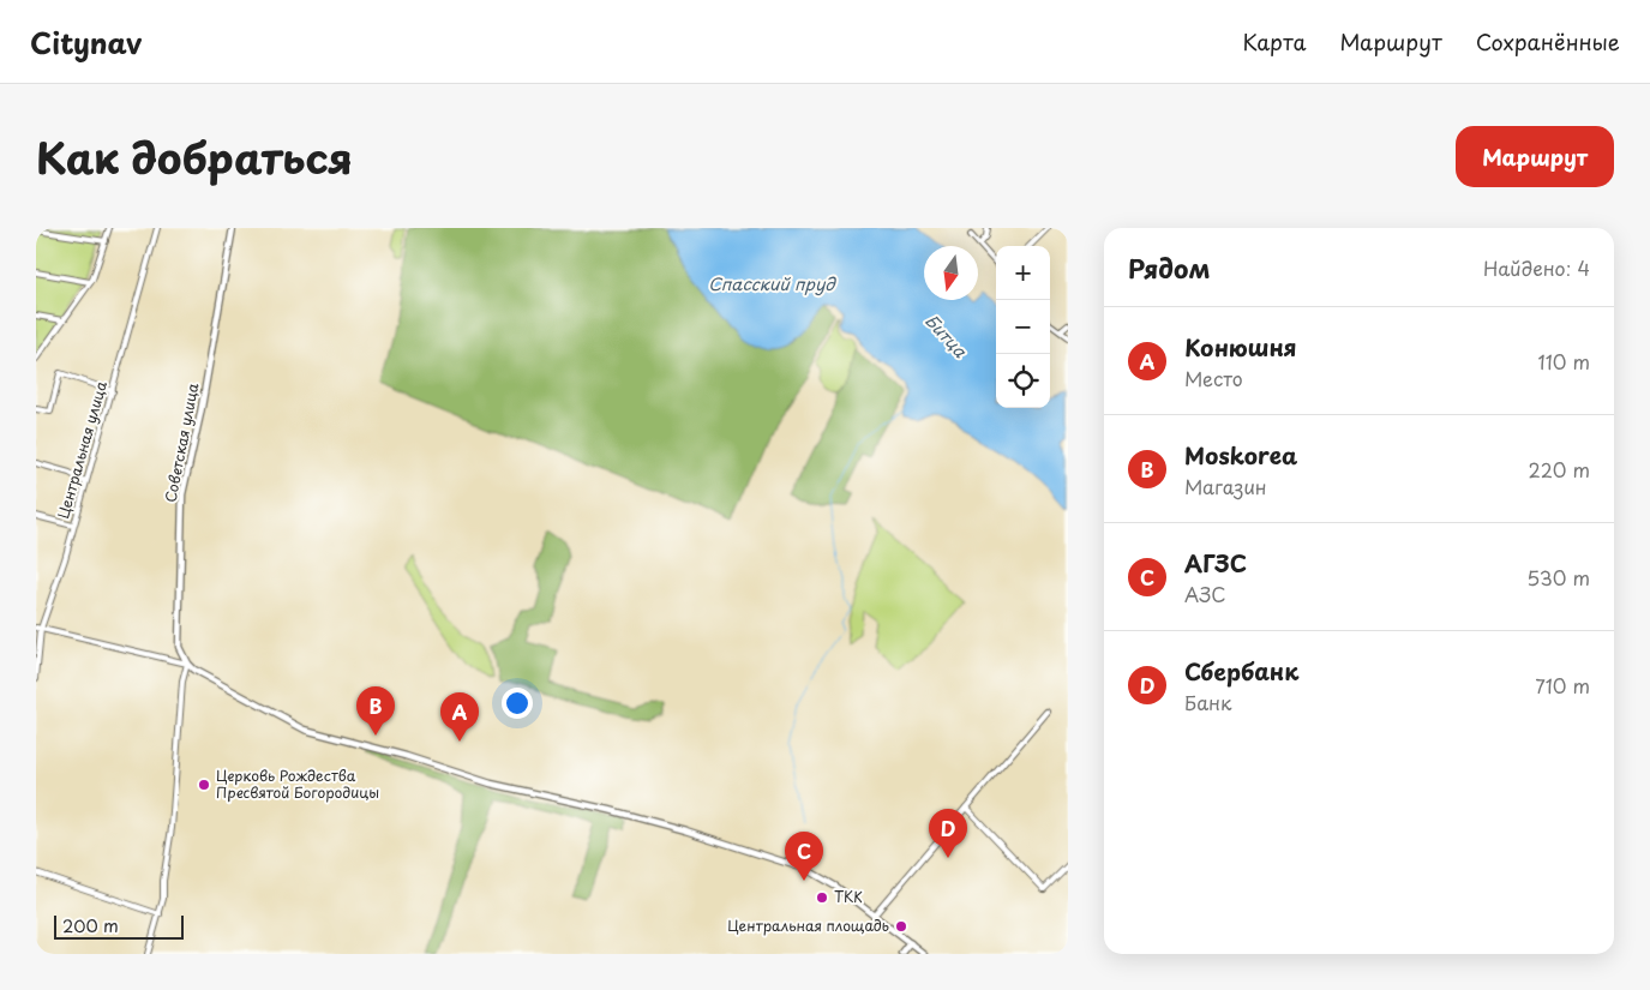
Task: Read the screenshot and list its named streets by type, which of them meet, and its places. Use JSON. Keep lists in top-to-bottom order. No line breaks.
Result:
{"streets":{"street":["Советская улица","Центральная улица"]},"water":["Спасский пруд","Битца"],"places":["Церковь Рождества Пресвятой Богородицы","ТКК","Центральная площадь"],"scale_bar":"200 m","north":"bottom","page":{"header":"Citynav","nav":["Карта","Маршрут","Сохранённые"],"title":"Как добраться","buttons":"Маршрут","heading":["Рядом","Найдено: 4"],"map_buttons":["+","−"],"list":[{"mark":"A","name":"Конюшня","note":"Место","value":"110 m"},{"mark":"B","name":"Moskorea","note":"Магазин","value":"220 m"},{"mark":"C","name":"АГЗС","note":"АЗС","value":"530 m"},{"mark":"D","name":"Сбербанк","note":"Банк","value":"710 m"}],"pins":["B","A","D","C"],"scale":"200 m"}}
